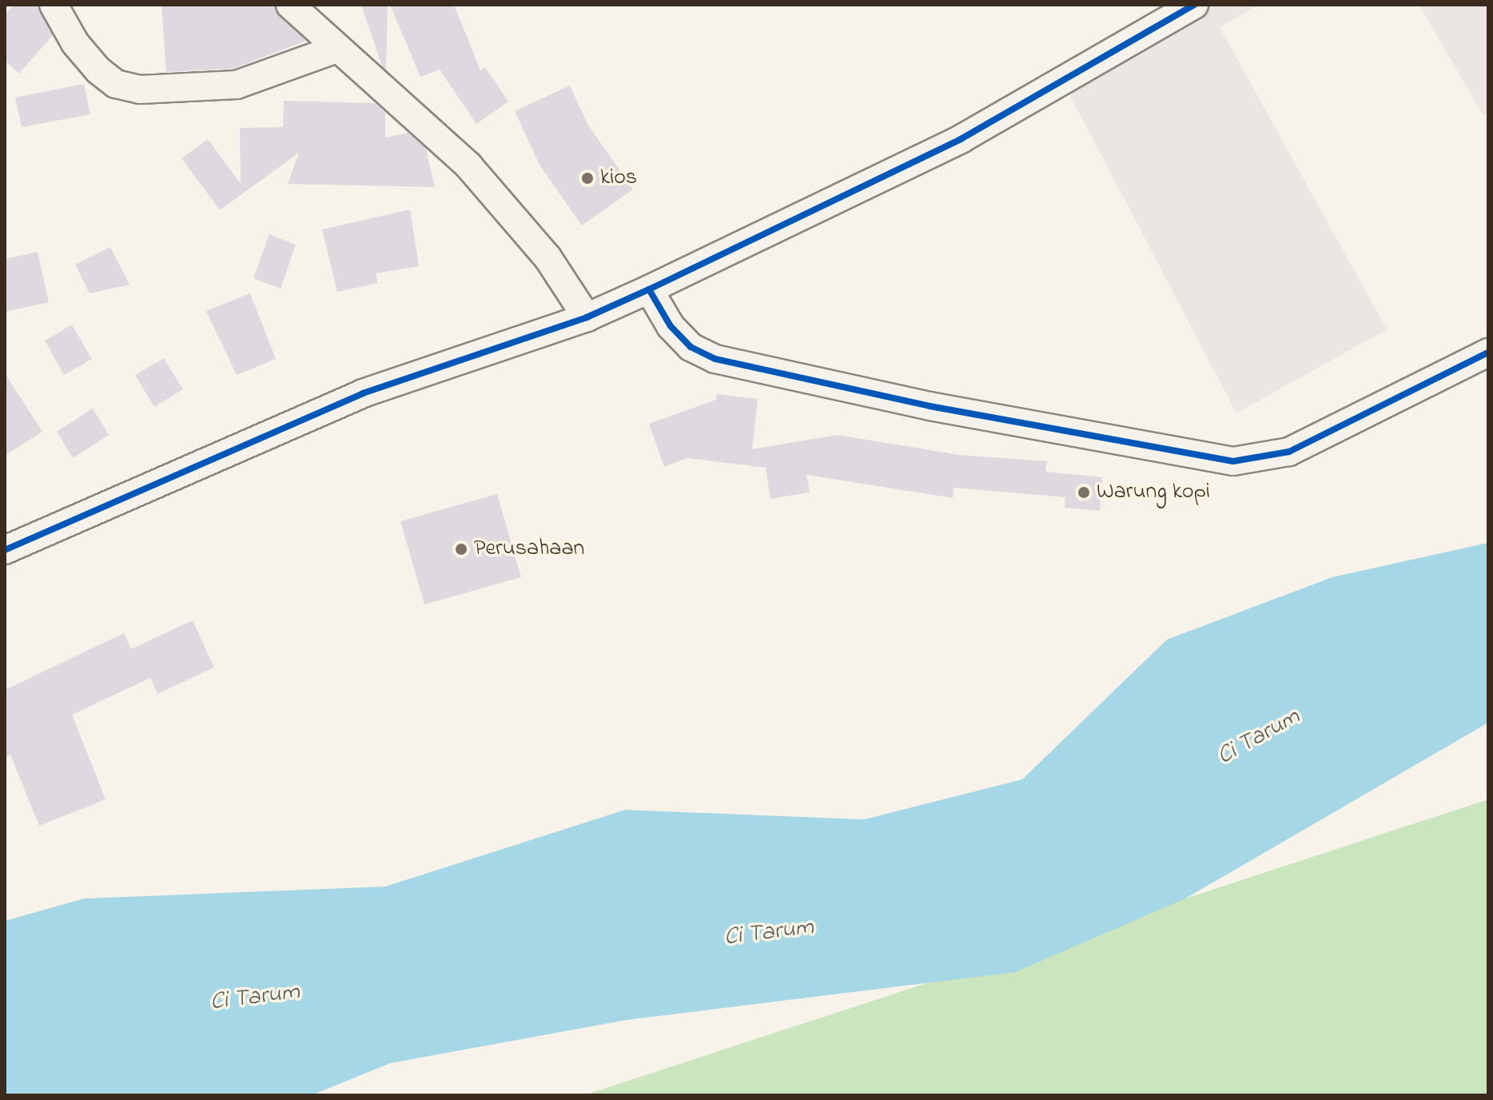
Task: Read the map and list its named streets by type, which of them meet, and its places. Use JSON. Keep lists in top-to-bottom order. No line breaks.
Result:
{"water":["Ci Tarum"],"places":["kios","Warung kopi","Perusahaan"]}
